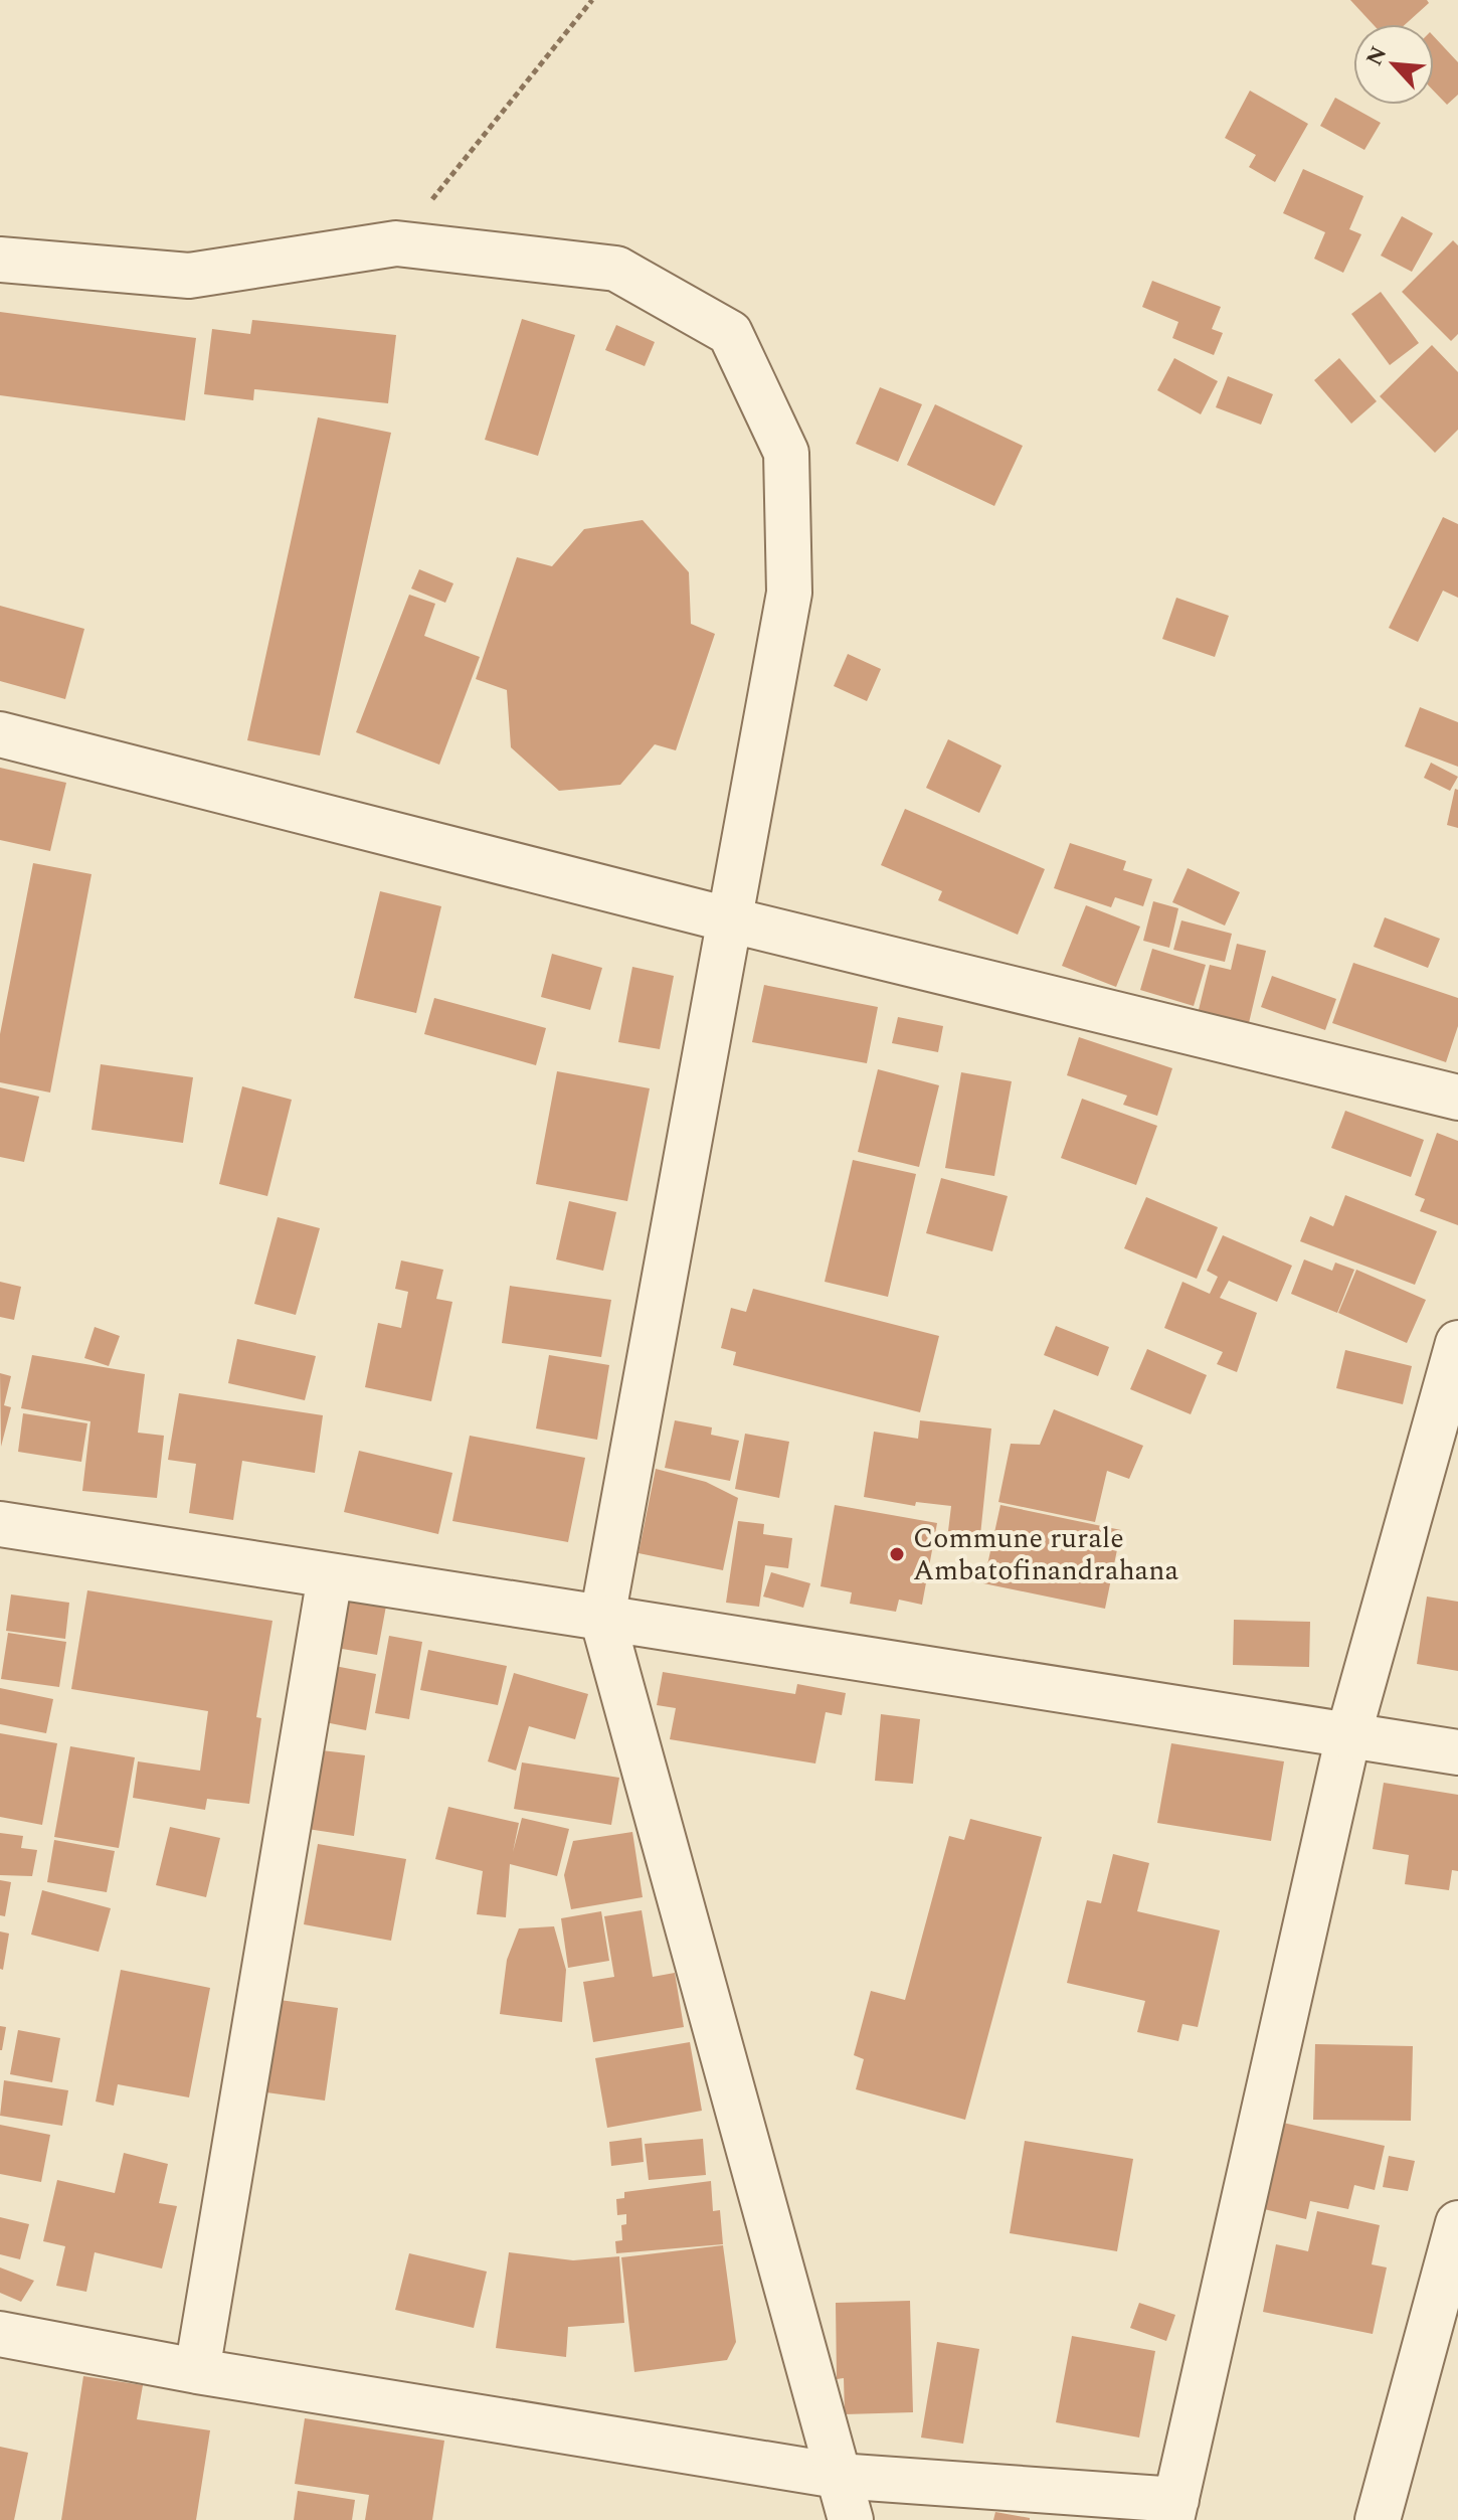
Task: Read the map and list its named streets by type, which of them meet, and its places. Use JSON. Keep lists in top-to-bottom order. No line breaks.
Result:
{"places":["Commune rurale Ambatofinandrahana"],"north":"top left"}
